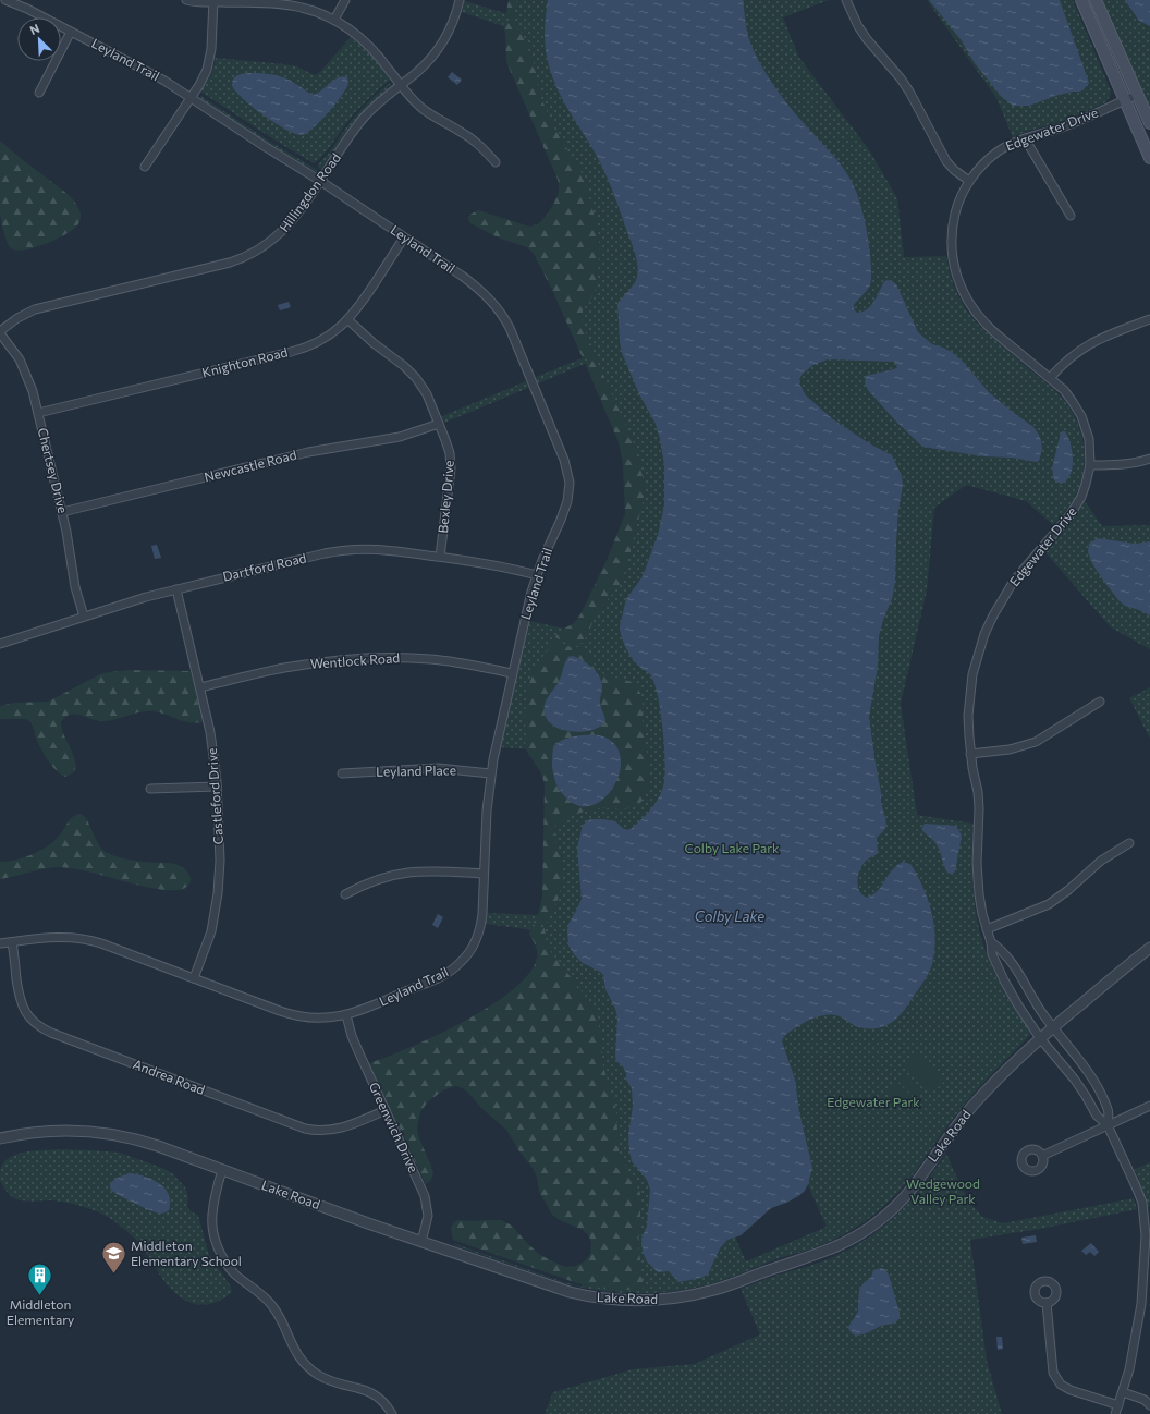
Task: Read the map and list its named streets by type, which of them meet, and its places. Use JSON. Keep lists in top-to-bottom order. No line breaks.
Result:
{"streets":{"street":["Leyland Trail","Edgewater Drive","Hillingdon Road","Knighton Road","Newcastle Road","Chertsey Drive","Bexley Drive","Dartford Road","Wentlock Road","Leyland Place","Castleford Drive","Andrea Road","Greenwich Drive","Lake Road"]},"crossings":[["Leyland Trail","Hillingdon Road"],["Leyland Trail","Knighton Road"],["Leyland Trail","Dartford Road"],["Leyland Trail","Wentlock Road"],["Leyland Trail","Leyland Place"],["Leyland Trail","Castleford Drive"],["Leyland Trail","Andrea Road"],["Leyland Trail","Greenwich Drive"],["Edgewater Drive","Lake Road"],["Hillingdon Road","Chertsey Drive"],["Knighton Road","Chertsey Drive"],["Knighton Road","Bexley Drive"],["Newcastle Road","Chertsey Drive"],["Newcastle Road","Bexley Drive"],["Chertsey Drive","Dartford Road"],["Bexley Drive","Dartford Road"],["Dartford Road","Castleford Drive"],["Wentlock Road","Castleford Drive"],["Andrea Road","Greenwich Drive"],["Greenwich Drive","Lake Road"]],"water":["Colby Lake"],"parks":["Colby Lake Park","Edgewater Park","Wedgewood Valley Park"],"places":{"school or university":["Middleton Elementary School"],"building":["Middleton Elementary"]},"north":"top left"}
